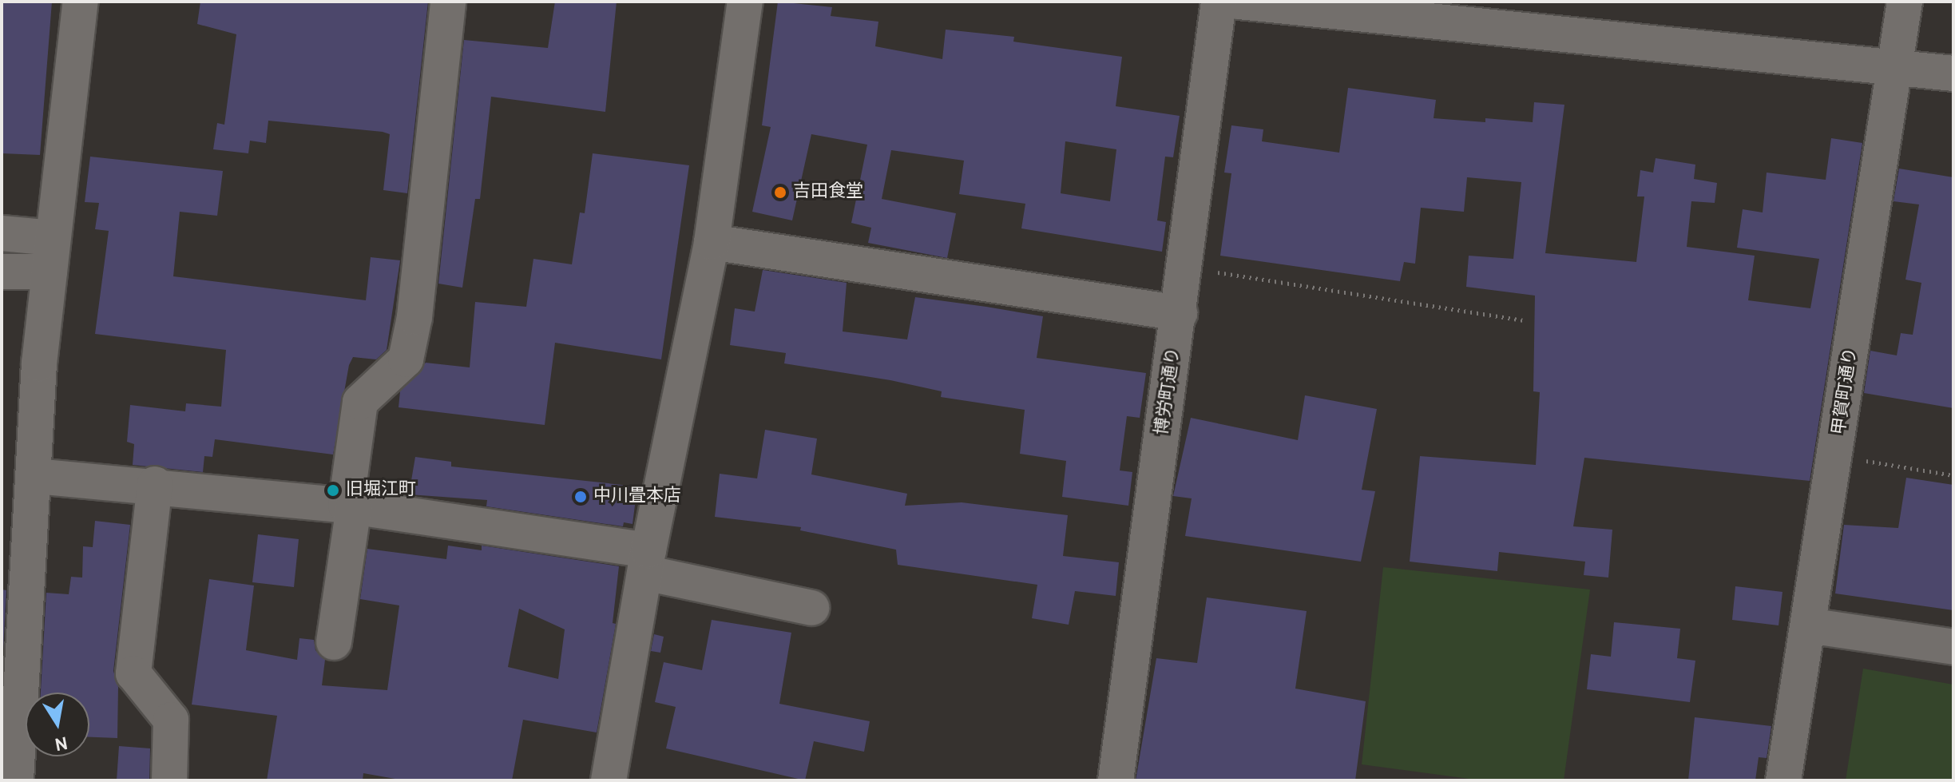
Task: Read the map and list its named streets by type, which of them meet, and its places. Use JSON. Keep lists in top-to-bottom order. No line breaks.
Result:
{"streets":{"street":["博労町通り","甲賀町通り"]},"places":["吉田食堂","旧堀江町","中川畳本店"],"north":"bottom"}
